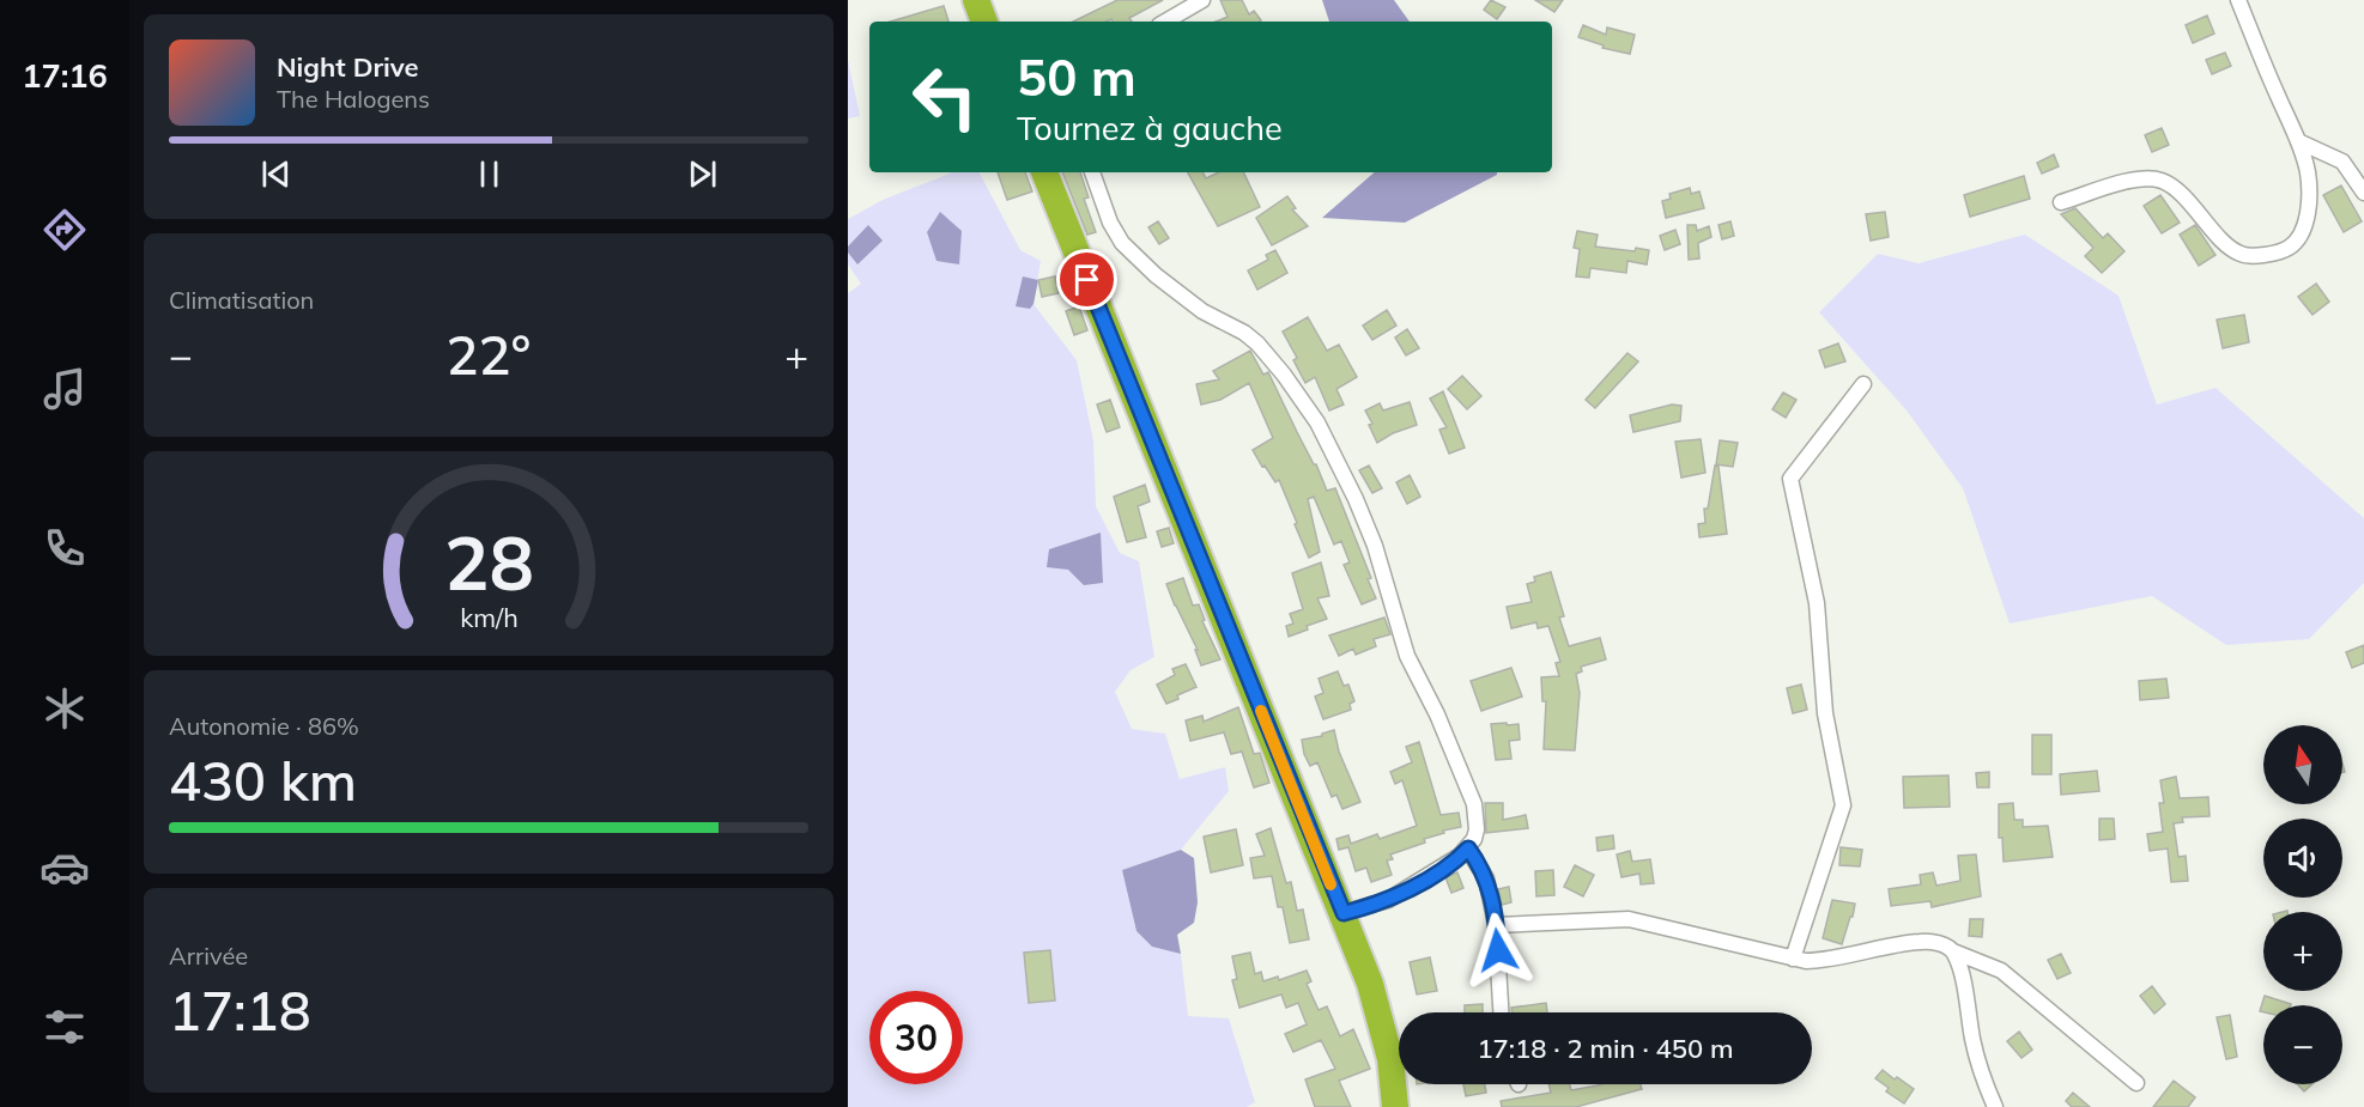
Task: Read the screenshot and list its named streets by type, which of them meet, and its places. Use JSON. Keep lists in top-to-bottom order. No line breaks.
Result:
{"north":"top","page":{"tabs":"17:16","turn":["50 m","Tournez à gauche"],"song":["Night Drive","The Halogens"],"tile":["Climatisation",["Autonomie · 86%","430 km"],["Arrivée","17:18"]],"heat":["−","22°","+"],"map_buttons":["+","−"],"limit":"30","trip":"17:18 · 2 min · 450 m","gauge":["28","km/h"]}}
